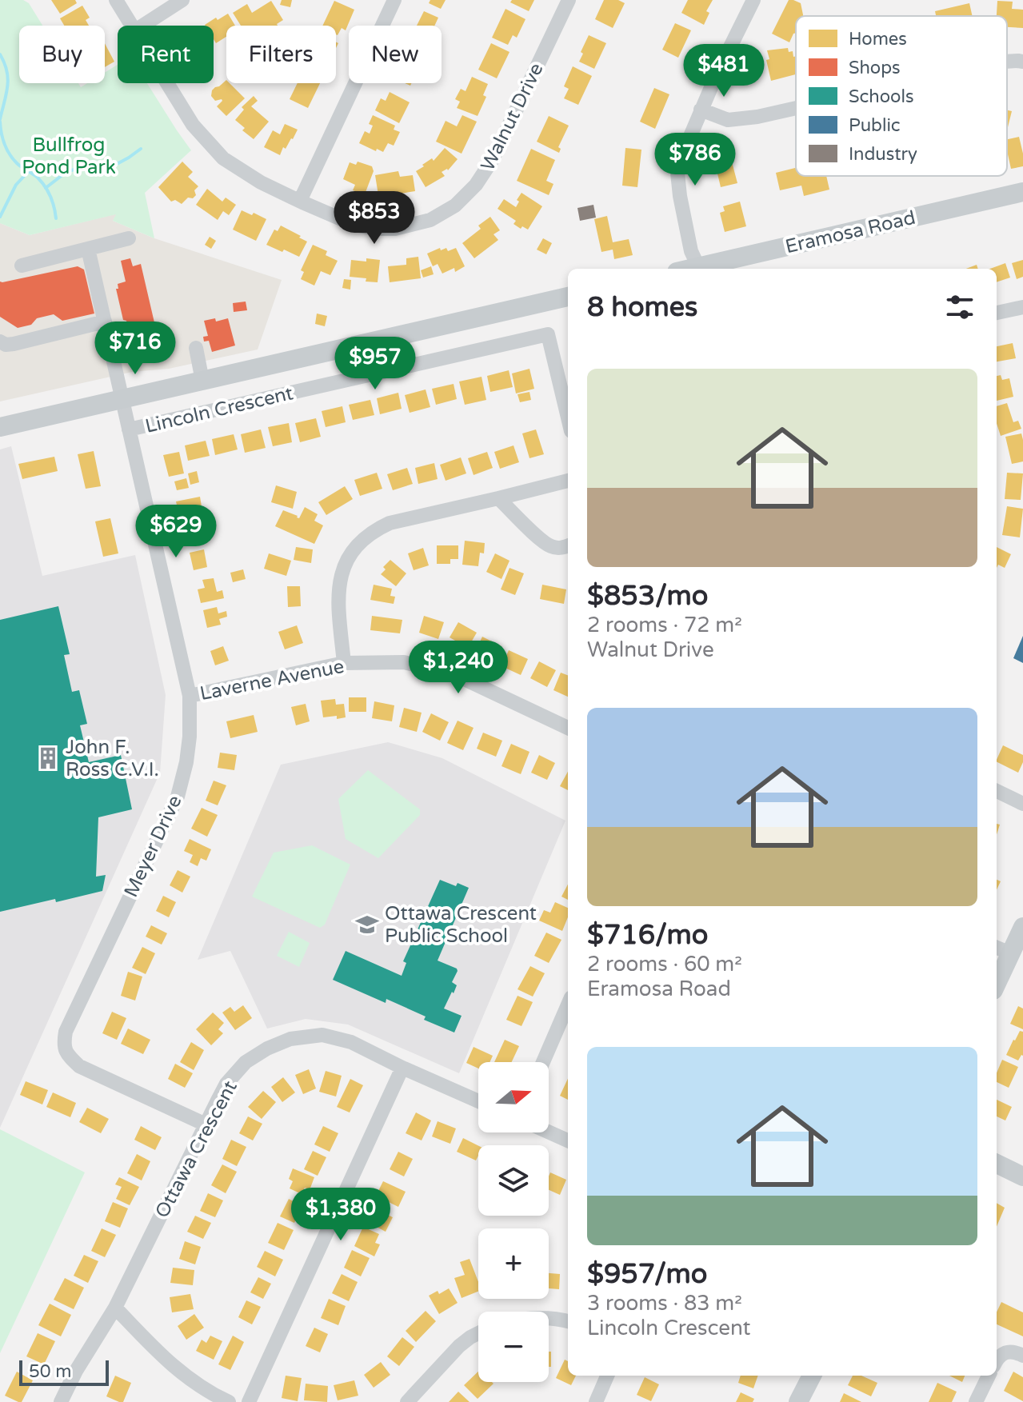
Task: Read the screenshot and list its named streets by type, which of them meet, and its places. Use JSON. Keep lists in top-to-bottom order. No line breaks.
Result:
{"streets":{"main road":["Eramosa Road"],"street":["Walnut Drive","Lincoln Crescent","Laverne Avenue","Meyer Drive","Ottawa Crescent"]},"crossings":[["Lincoln Crescent","Meyer Drive"],["Laverne Avenue","Meyer Drive"],["Meyer Drive","Ottawa Crescent"]],"parks":["Bullfrog Pond Park"],"places":{"building":["John F. Ross C.V.I."],"school or university":["Ottawa Crescent Public School"]},"legend":["Homes","Shops","Schools","Public","Industry"],"scale_bar":"50 m","north":"right","page":{"chip":["Buy","Rent","Filters","New"],"price":["$481","$786","$853","$716","$957","$629","$1,240","$1,380"],"heading":"8 homes","list":[{"name":"$853/mo","note":"2 rooms · 72 m² · Walnut Drive"},{"name":"$716/mo","note":"2 rooms · 60 m² · Eramosa Road"},{"name":"$957/mo","note":"3 rooms · 83 m² · Lincoln Crescent"}],"map_buttons":["+","−"],"scale":"50 m"}}
